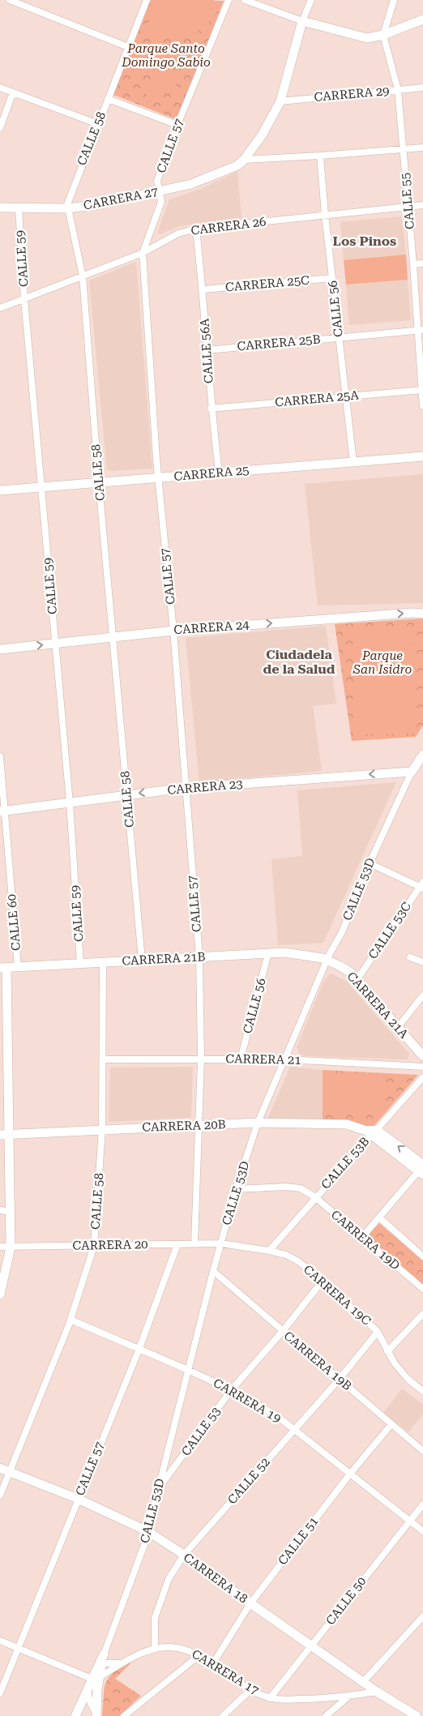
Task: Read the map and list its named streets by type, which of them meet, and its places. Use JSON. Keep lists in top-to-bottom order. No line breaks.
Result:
{"streets":{"street":["CARRERA 29","CALLE 58","CALLE 57","CARRERA 27","CALLE 55","CARRERA 26","CALLE 59","CARRERA 25C","CALLE 56","CARRERA 25B","CALLE 56A","CARRERA 25A","CARRERA 25","CARRERA 24","CARRERA 23","CALLE 53D","CALLE 60","CALLE 53C","CARRERA 21B","CARRERA 21A","CARRERA 21","CARRERA 20B","CALLE 53B","CARRERA 19D","CARRERA 20","CARRERA 19C","CARRERA 19B","CARRERA 19","CALLE 53","CALLE 52","CALLE 51","CARRERA 18","CALLE 50","CARRERA 17"]},"crossings":[["CARRERA 29","CALLE 55"],["CALLE 58","CARRERA 27"],["CALLE 58","CARRERA 26"],["CALLE 58","CARRERA 25"],["CALLE 58","CARRERA 24"],["CALLE 58","CARRERA 23"],["CALLE 58","CARRERA 21B"],["CALLE 58","CARRERA 21"],["CALLE 58","CARRERA 20B"],["CALLE 58","CARRERA 20"],["CALLE 58","CARRERA 19"],["CALLE 58","CARRERA 18"],["CALLE 57","CARRERA 27"],["CALLE 57","CARRERA 26"],["CALLE 57","CARRERA 25"],["CALLE 57","CARRERA 24"],["CALLE 57","CARRERA 23"],["CALLE 57","CARRERA 21B"],["CALLE 57","CARRERA 21"],["CALLE 57","CARRERA 20B"],["CALLE 57","CARRERA 20"],["CALLE 57","CARRERA 19"],["CALLE 57","CARRERA 18"],["CARRERA 27","CALLE 55"],["CARRERA 27","CALLE 59"],["CARRERA 27","CALLE 56"],["CALLE 55","CARRERA 26"],["CALLE 55","CARRERA 25B"],["CALLE 55","CARRERA 25A"],["CARRERA 26","CALLE 59"],["CARRERA 26","CALLE 56"],["CARRERA 26","CALLE 56A"],["CALLE 59","CARRERA 25"],["CALLE 59","CARRERA 24"],["CALLE 59","CARRERA 23"],["CALLE 59","CARRERA 21B"],["CARRERA 25C","CALLE 56"],["CARRERA 25C","CALLE 56A"],["CALLE 56","CARRERA 25B"],["CALLE 56","CARRERA 25A"],["CALLE 56","CARRERA 25"],["CALLE 56","CARRERA 21B"],["CALLE 56","CARRERA 21"],["CARRERA 25B","CALLE 56A"],["CALLE 56A","CARRERA 25A"],["CALLE 56A","CARRERA 25"],["CARRERA 23","CALLE 53D"],["CARRERA 23","CALLE 60"],["CALLE 53D","CARRERA 21B"],["CALLE 53D","CARRERA 21A"],["CALLE 53D","CARRERA 21"],["CALLE 53D","CARRERA 20B"],["CALLE 53D","CARRERA 19D"],["CALLE 53D","CARRERA 20"],["CALLE 53D","CARRERA 19C"],["CALLE 53D","CARRERA 19B"],["CALLE 53D","CARRERA 19"],["CALLE 53D","CALLE 53"],["CALLE 53D","CARRERA 18"],["CALLE 53D","CARRERA 17"],["CALLE 60","CARRERA 21B"],["CALLE 60","CARRERA 20B"],["CALLE 60","CARRERA 20"],["CALLE 53C","CARRERA 21A"],["CARRERA 21B","CARRERA 21A"],["CARRERA 20B","CALLE 53B"],["CALLE 53B","CARRERA 19D"],["CALLE 53B","CARRERA 19C"],["CARRERA 20","CARRERA 19C"],["CARRERA 19C","CALLE 53"],["CARRERA 19C","CALLE 52"],["CARRERA 19B","CALLE 53"],["CARRERA 19B","CALLE 52"],["CARRERA 19B","CALLE 51"],["CARRERA 19","CALLE 53"],["CARRERA 19","CALLE 52"],["CARRERA 19","CALLE 51"],["CARRERA 19","CALLE 50"],["CALLE 52","CARRERA 18"],["CALLE 52","CARRERA 17"],["CALLE 51","CARRERA 18"],["CALLE 51","CARRERA 17"],["CARRERA 18","CALLE 50"],["CARRERA 18","CARRERA 17"],["CALLE 50","CARRERA 17"]],"one_way":["CARRERA 24","CARRERA 23"],"districts":["Los Pinos","Ciudadela de la Salud"],"parks":["Parque Santo Domingo Sabio","Parque San Isidro"]}
